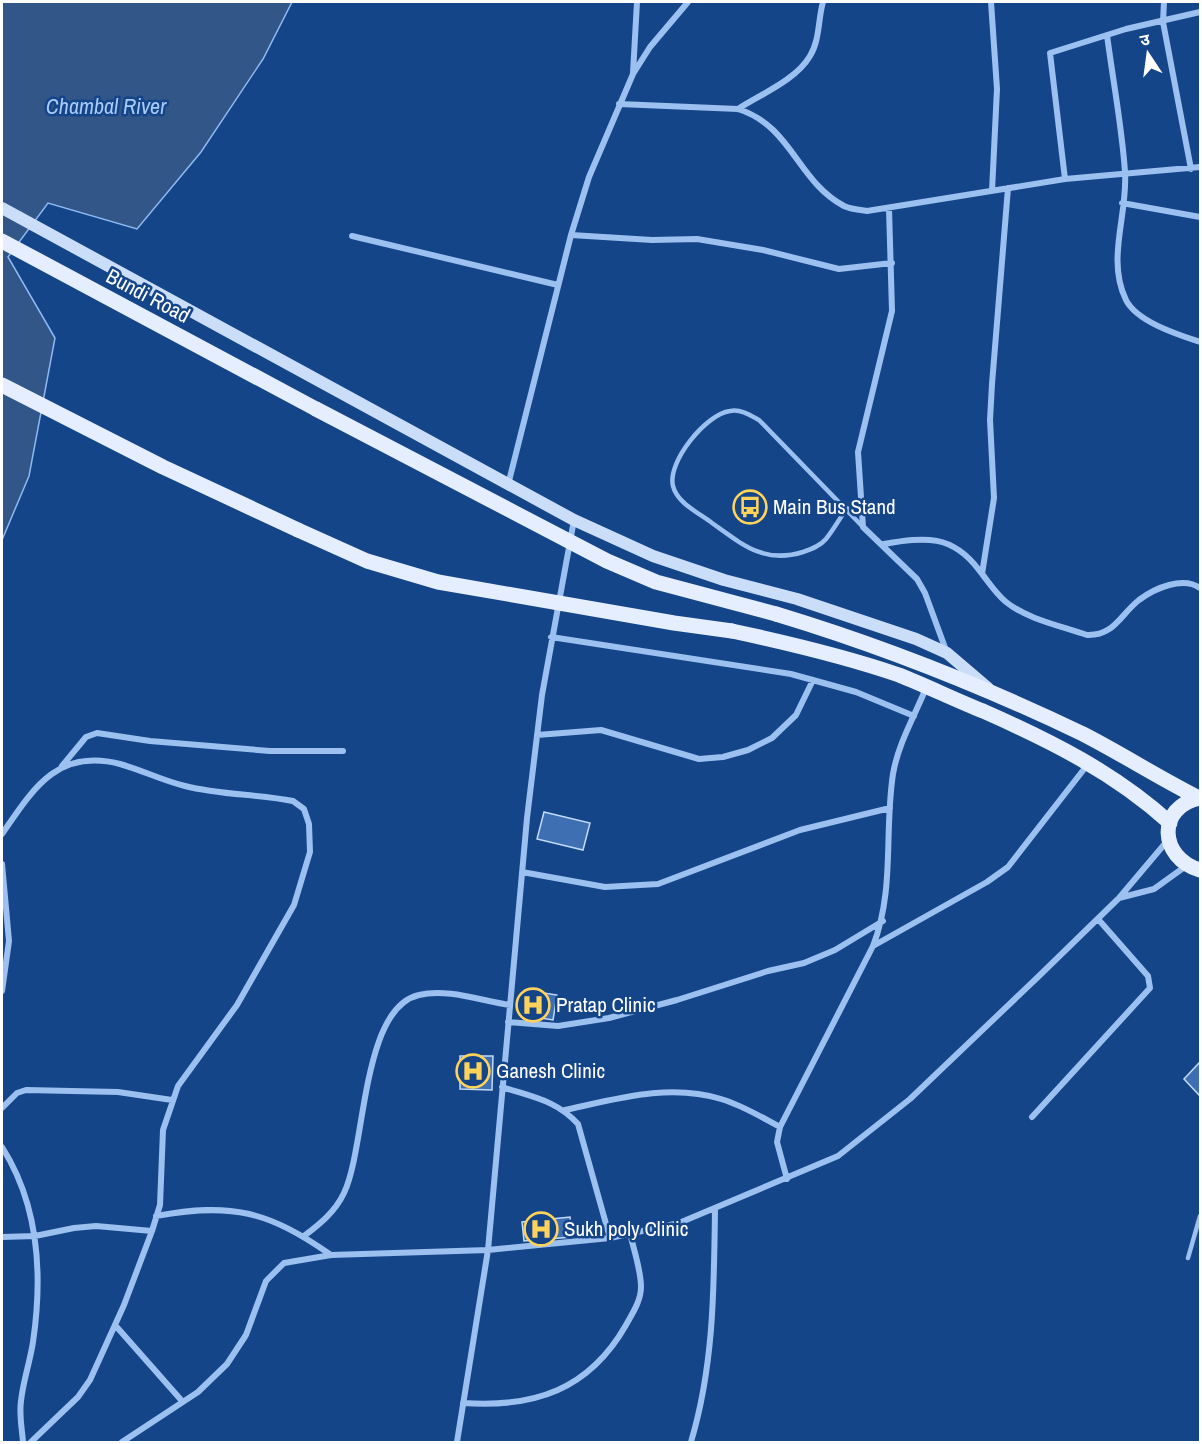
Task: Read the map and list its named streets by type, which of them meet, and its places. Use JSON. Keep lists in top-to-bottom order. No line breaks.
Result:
{"streets":{"main road":["Bundi Road"]},"water":["Chambal River"],"places":{"bus stop":["Main Bus Stand"],"hospital":["Pratap Clinic","Ganesh Clinic","Sukh poly Clinic"]},"north":"top"}
